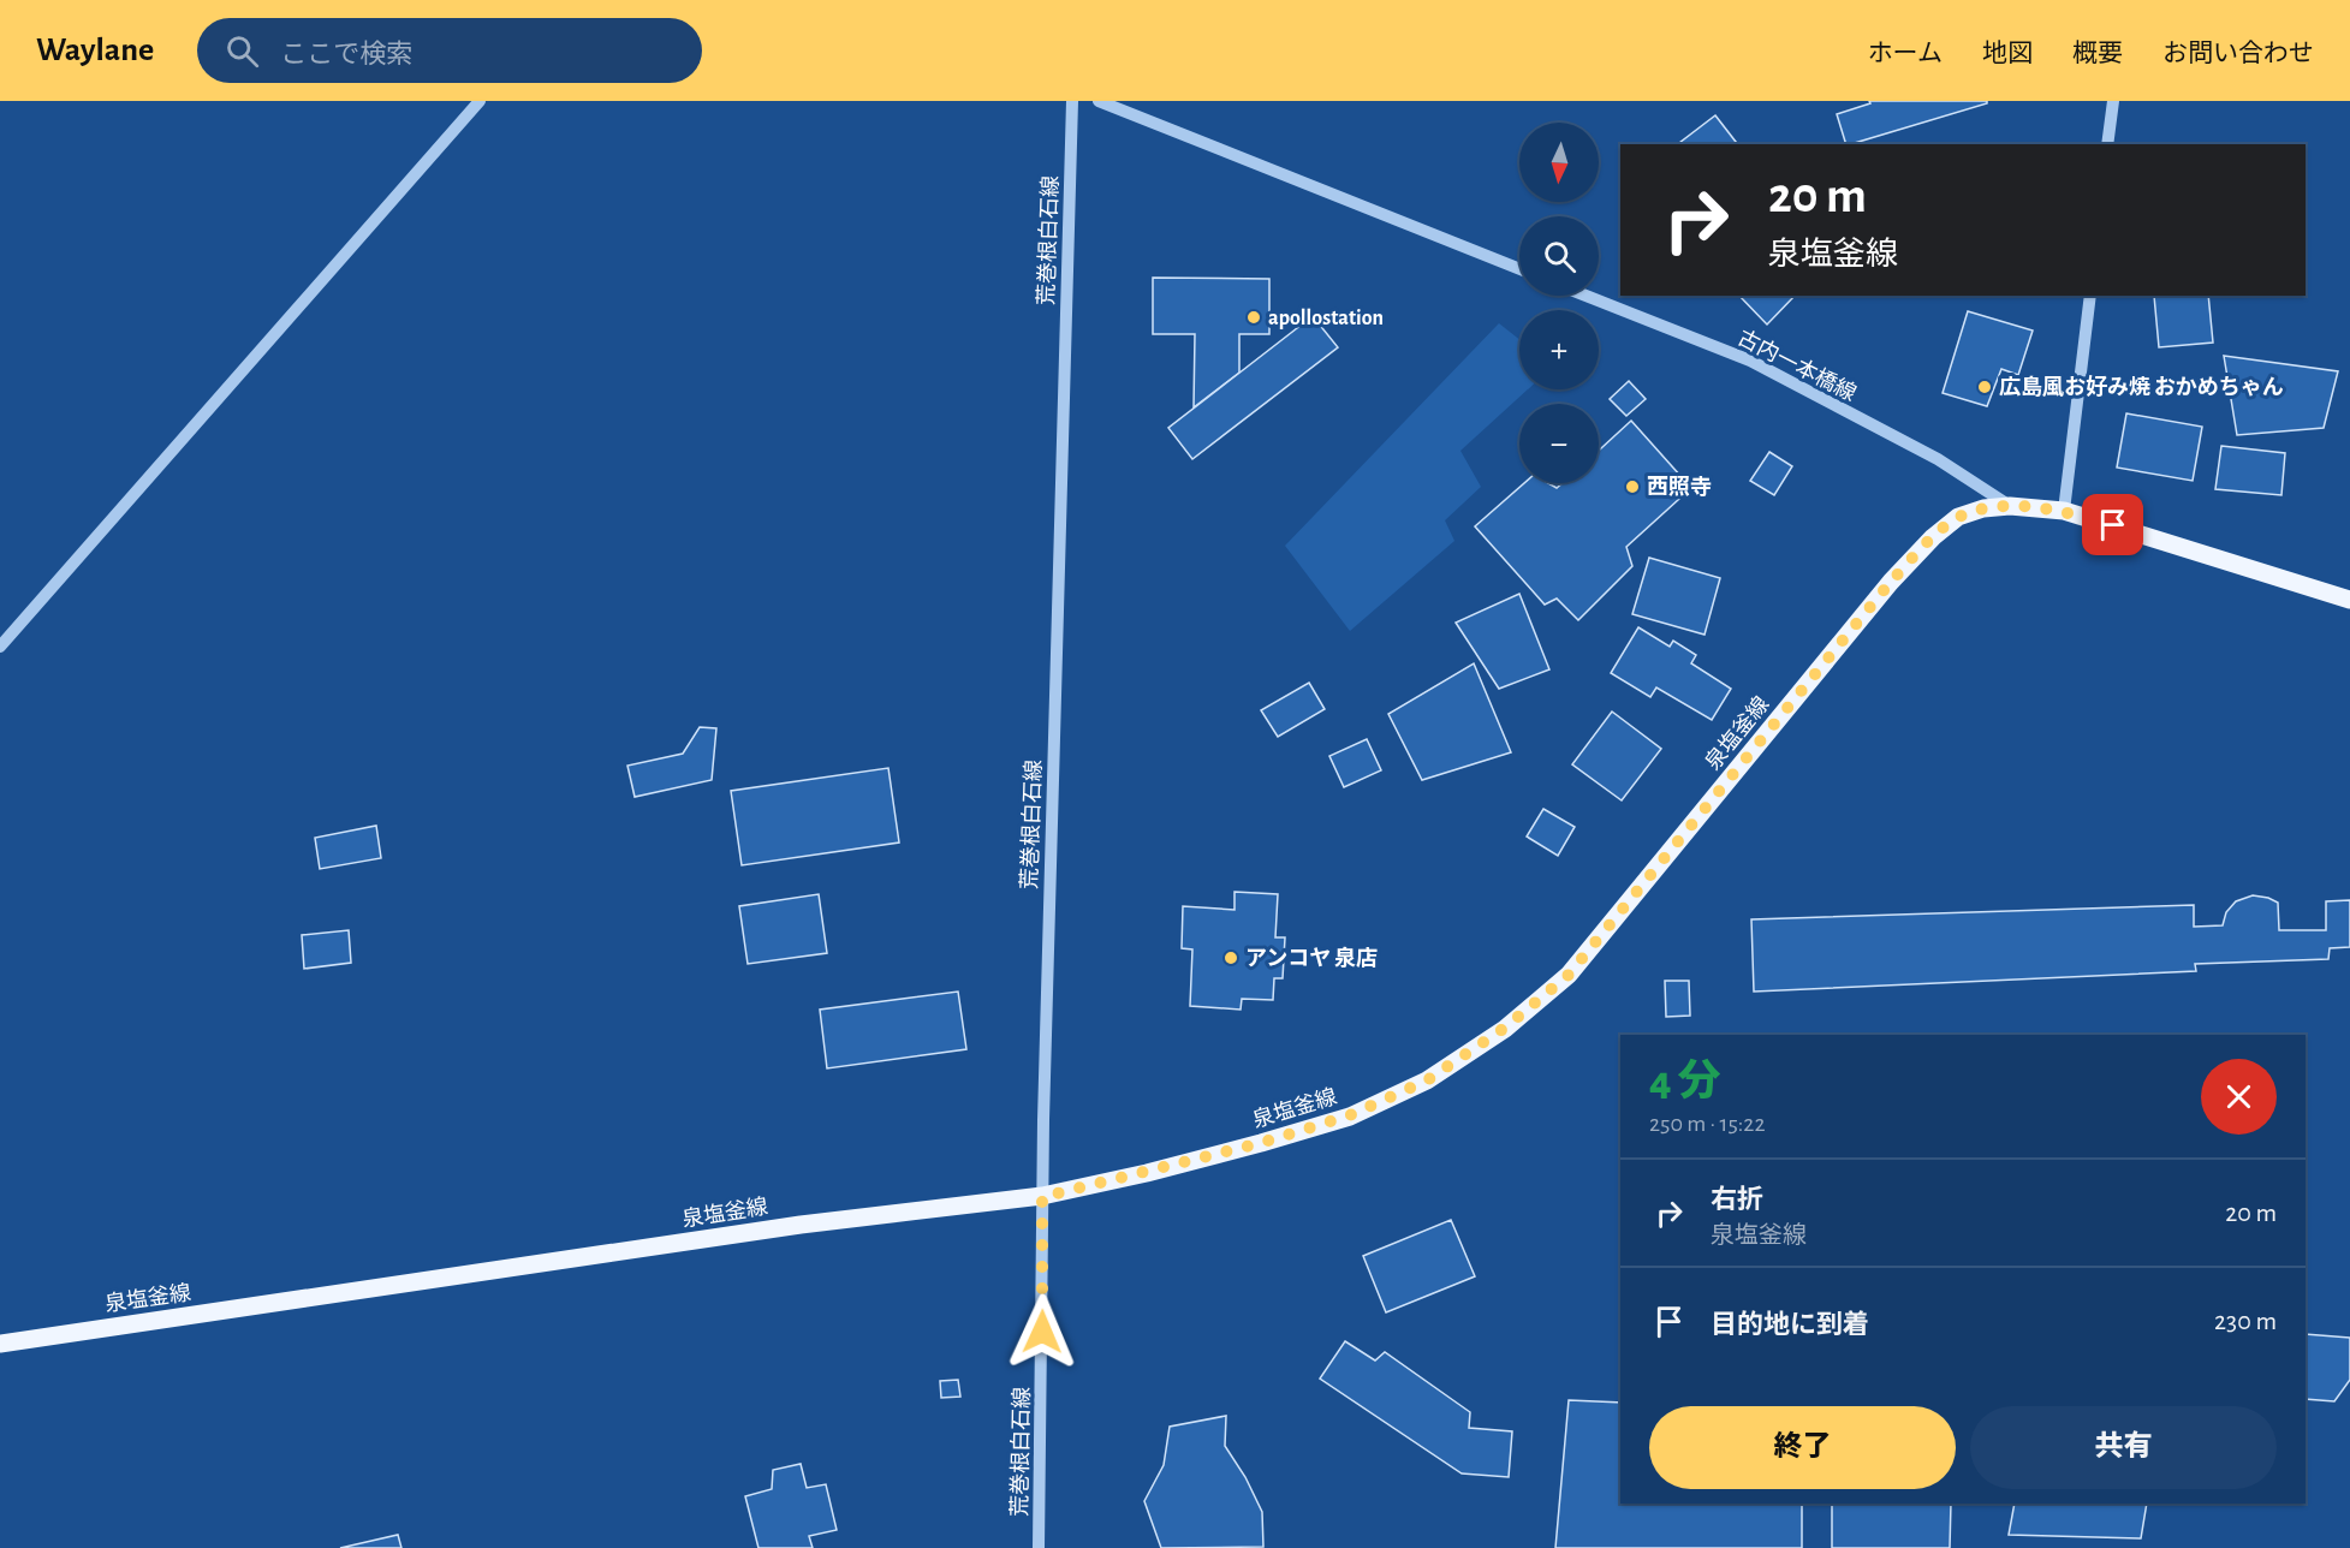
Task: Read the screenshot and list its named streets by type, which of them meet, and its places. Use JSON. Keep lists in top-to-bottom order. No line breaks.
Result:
{"streets":{"main road":["泉塩釜線"],"street":["荒巻根白石線","古内一本橋線"]},"crossings":[["荒巻根白石線","泉塩釜線"],["古内一本橋線","泉塩釜線"]],"places":["apollostation","広島風お好み焼 おかめちゃん","西照寺","アンコヤ 泉店"],"north":"bottom","page":{"header":"Waylane","search":"ここで検索","nav":["ホーム","地図","概要","お問い合わせ"],"map_buttons":["+","−"],"turn":["20 m","泉塩釜線"],"heading":["4 分","250 m · 15:22"],"list":[{"name":"右折","note":"泉塩釜線","value":"20 m"},{"name":"目的地に到着","value":"230 m"}],"buttons":["終了","共有"]}}
